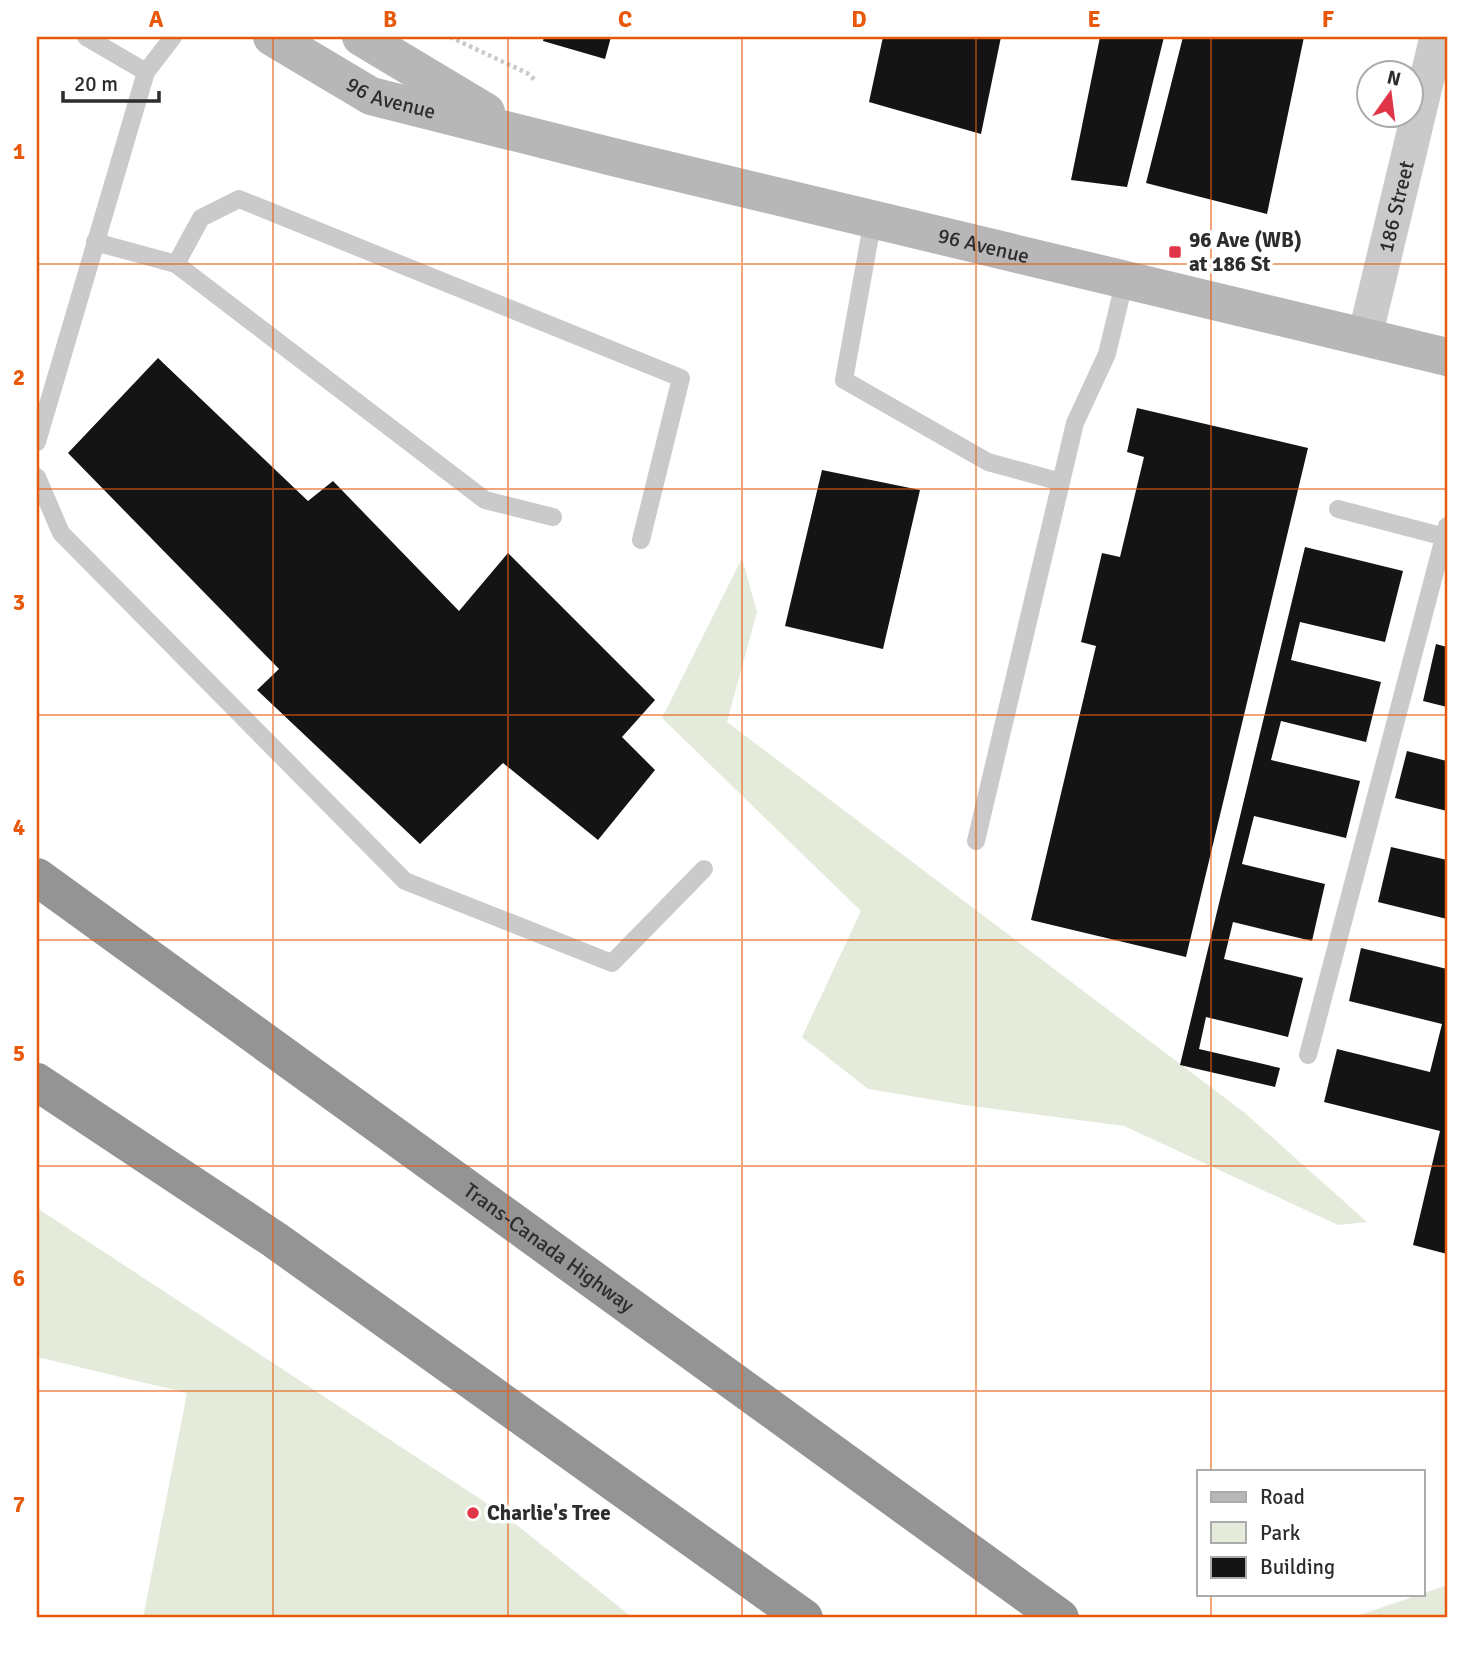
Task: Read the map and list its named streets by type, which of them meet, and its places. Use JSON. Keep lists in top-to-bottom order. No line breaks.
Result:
{"streets":{"highway":["Trans-Canada Highway"],"main road":["96 Avenue"],"street":["186 Street"]},"crossings":[["96 Avenue","186 Street"]],"places":{"transit":["96 Ave (WB) at 186 St"],"other":["Charlie's Tree"]},"legend":["Road","Park","Building"],"scale_bar":"20 m","north":"top","grid":{"columns":["A","B","C","D","E","F"],"rows":["1","2","3","4","5","6","7"]}}
